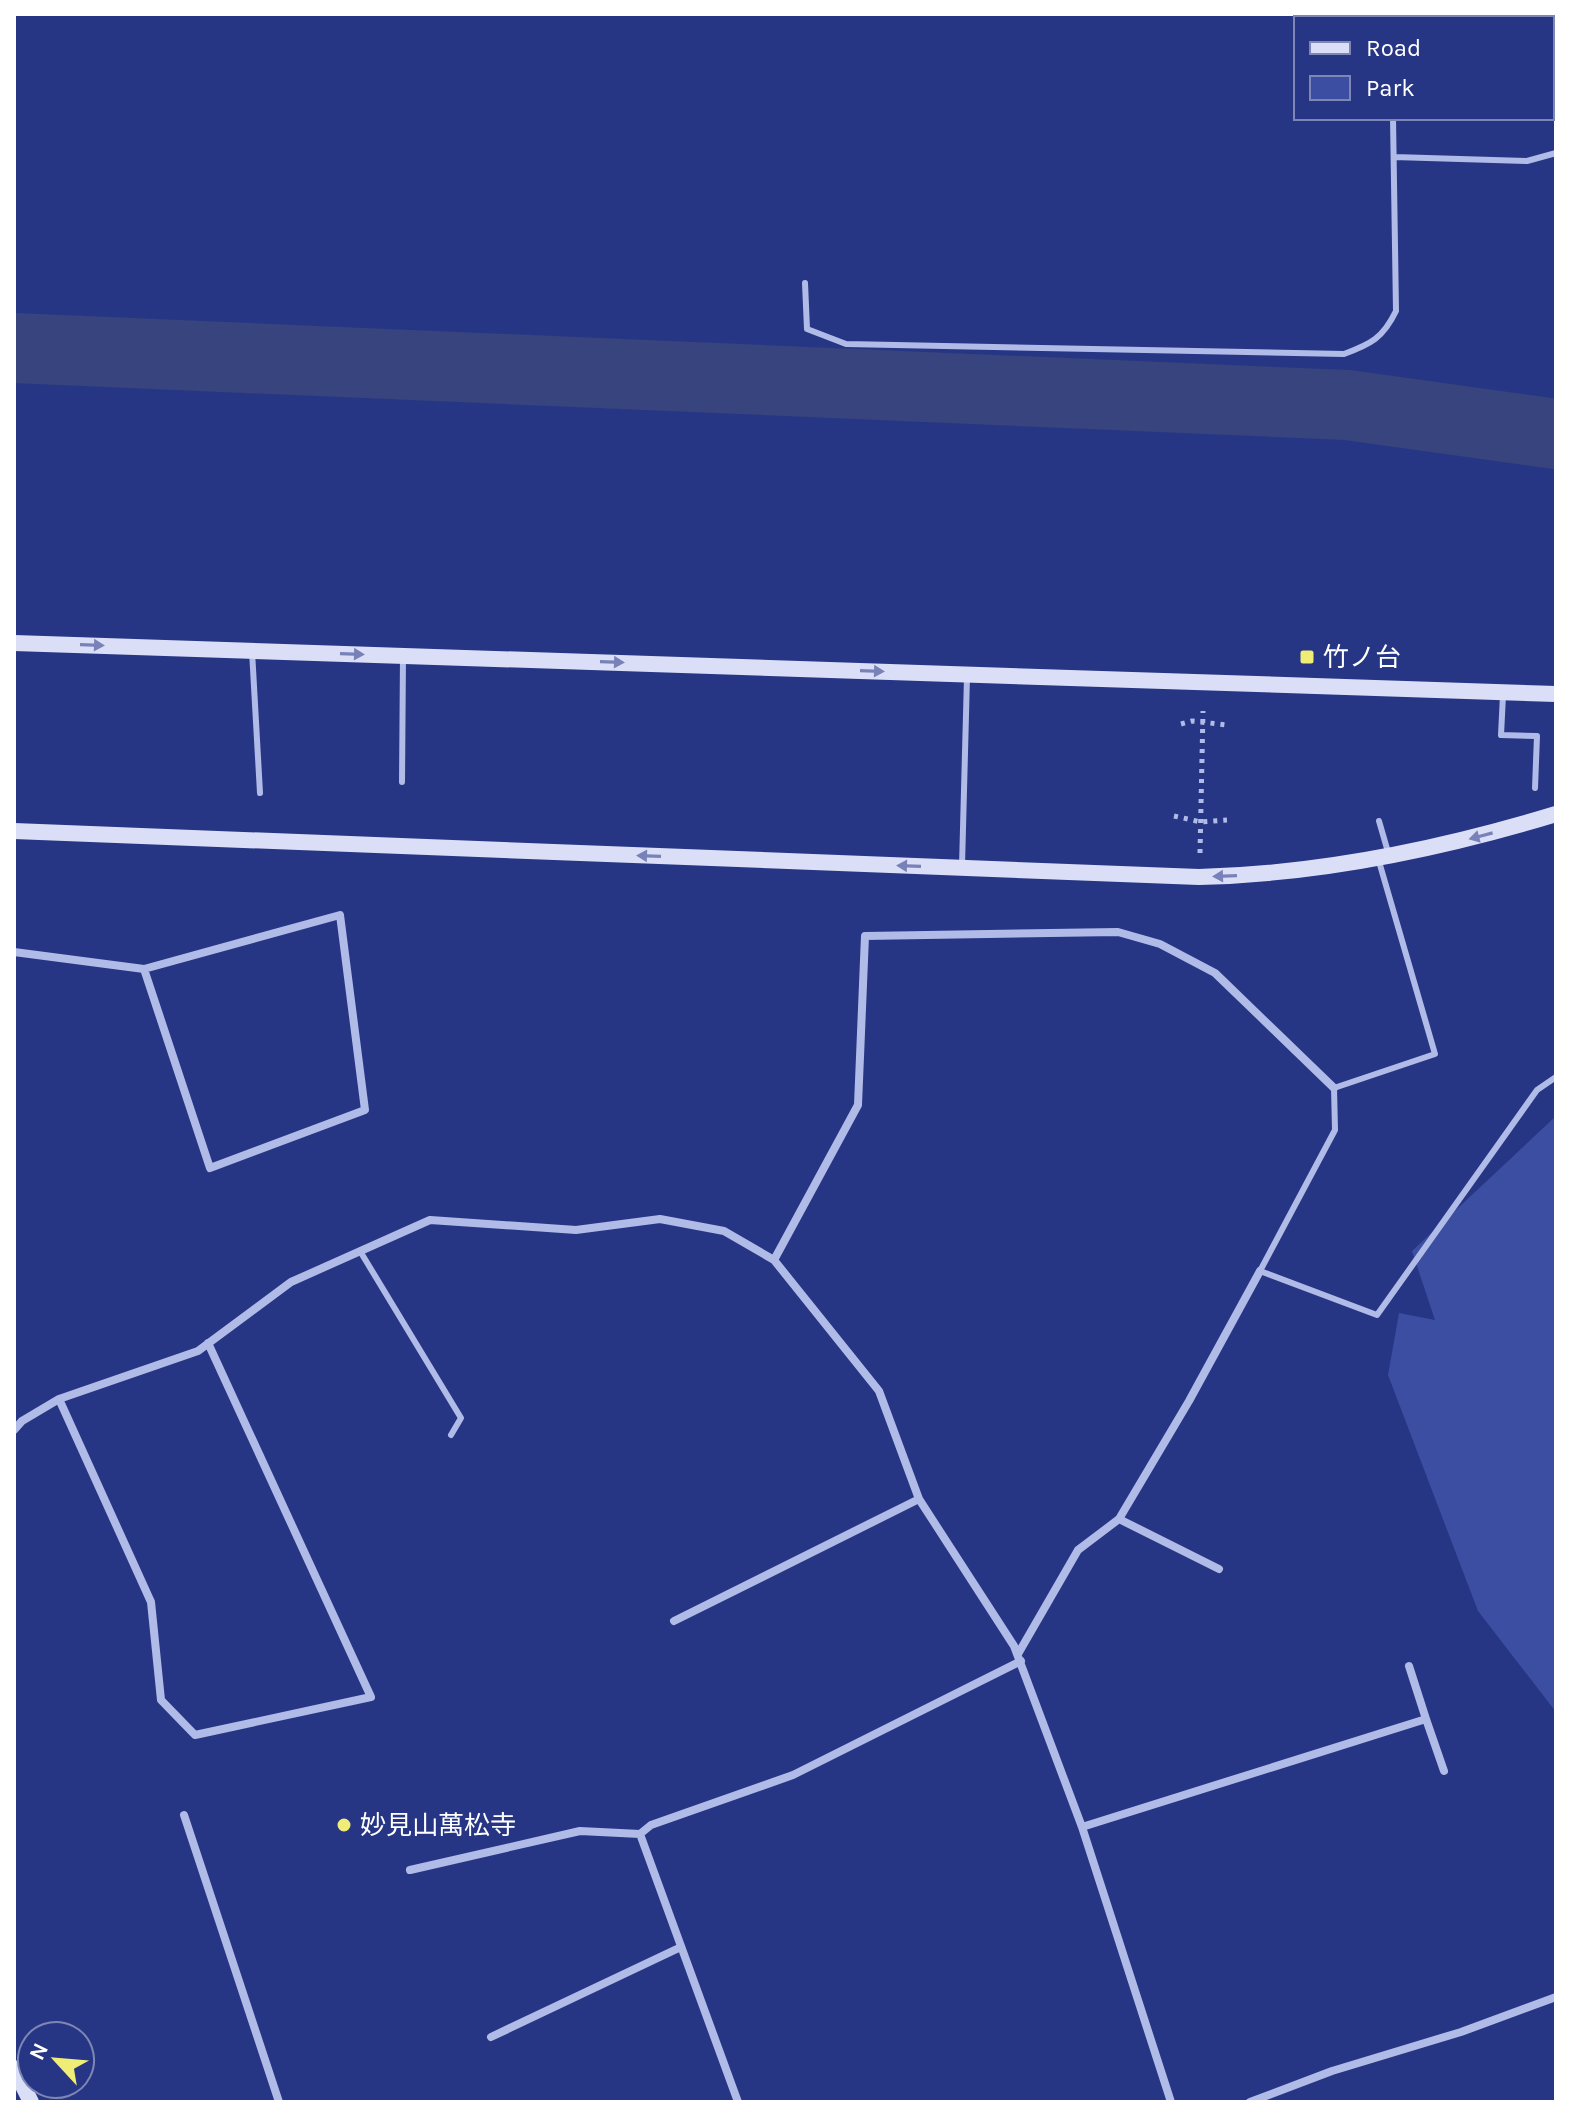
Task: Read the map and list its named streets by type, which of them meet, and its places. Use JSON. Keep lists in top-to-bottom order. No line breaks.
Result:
{"places":{"transit":["竹ノ台"],"other":["妙見山萬松寺"]},"legend":["Road","Park"],"north":"top left"}
